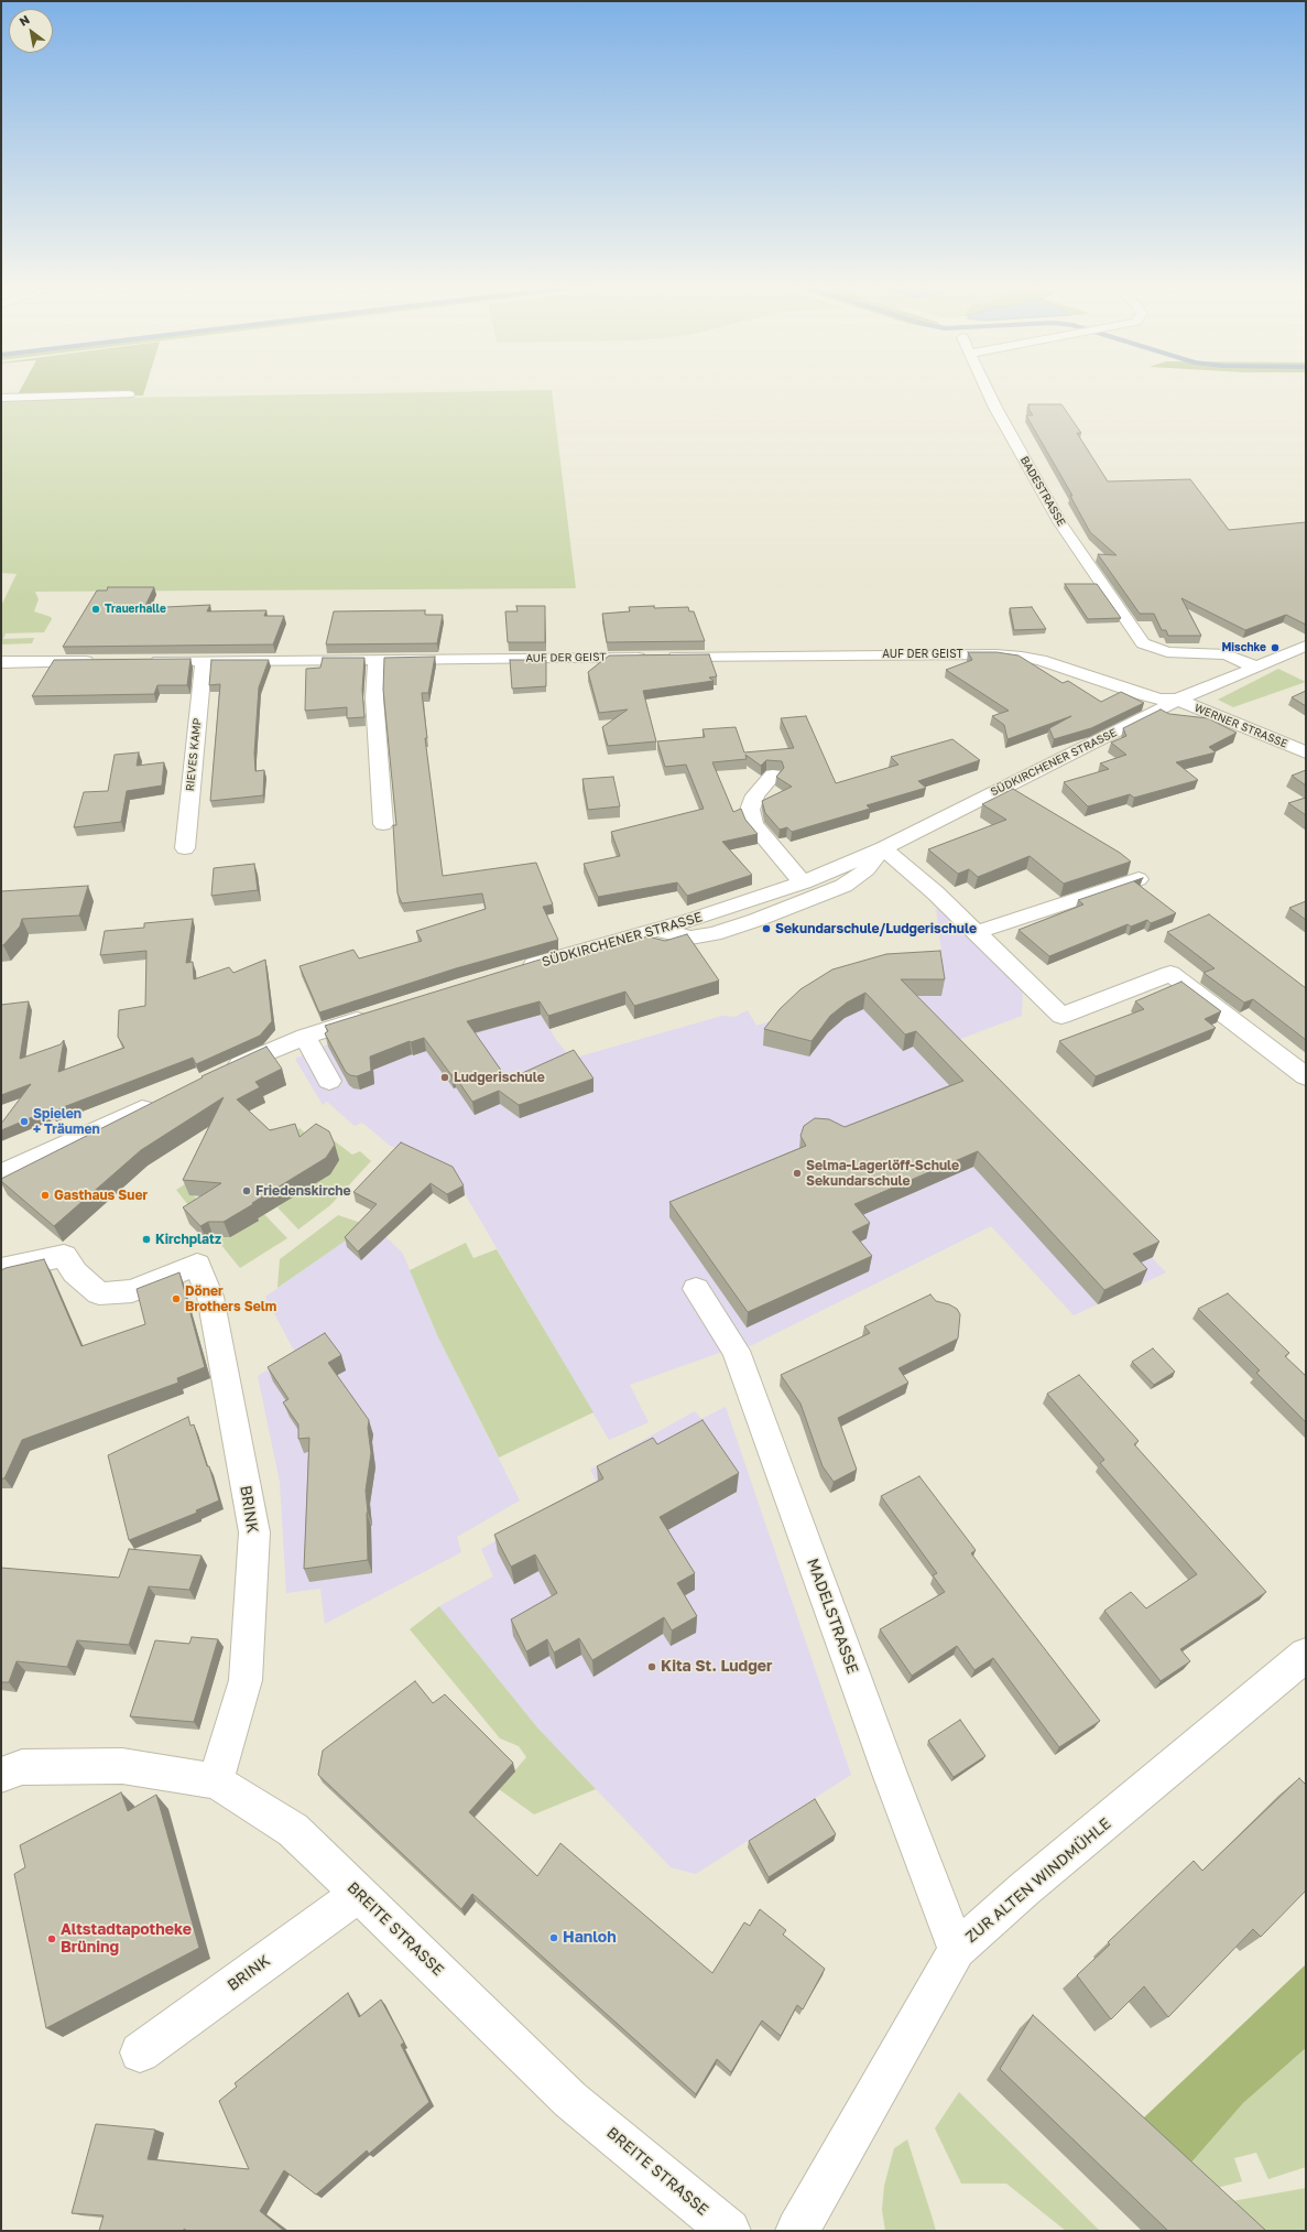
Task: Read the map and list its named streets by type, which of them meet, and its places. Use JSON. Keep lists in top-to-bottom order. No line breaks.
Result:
{"streets":{"street":["BADESTRASSE","AUF DER GEIST","WERNER STRASSE","RIEVES KAMP","SÜDKIRCHENER STRASSE","BRINK","MADELSTRASSE","ZUR ALTEN WINDMÜHLE","BREITE STRASSE"]},"crossings":[["BADESTRASSE","SÜDKIRCHENER STRASSE"],["AUF DER GEIST","WERNER STRASSE"],["AUF DER GEIST","RIEVES KAMP"],["AUF DER GEIST","SÜDKIRCHENER STRASSE"],["WERNER STRASSE","SÜDKIRCHENER STRASSE"],["BRINK","BREITE STRASSE"],["MADELSTRASSE","ZUR ALTEN WINDMÜHLE"]],"places":["Trauerhalle","Mischke","Sekundarschule/Ludgerischule","Ludgerischule","Spielen + Träumen","Selma-Lagerlöff-Schule Sekundarschule","Friedenskirche","Gasthaus Suer","Kirchplatz","Döner Brothers Selm","Kita St. Ludger","Hanloh","Altstadtapotheke Brüning"],"north":"top left"}
